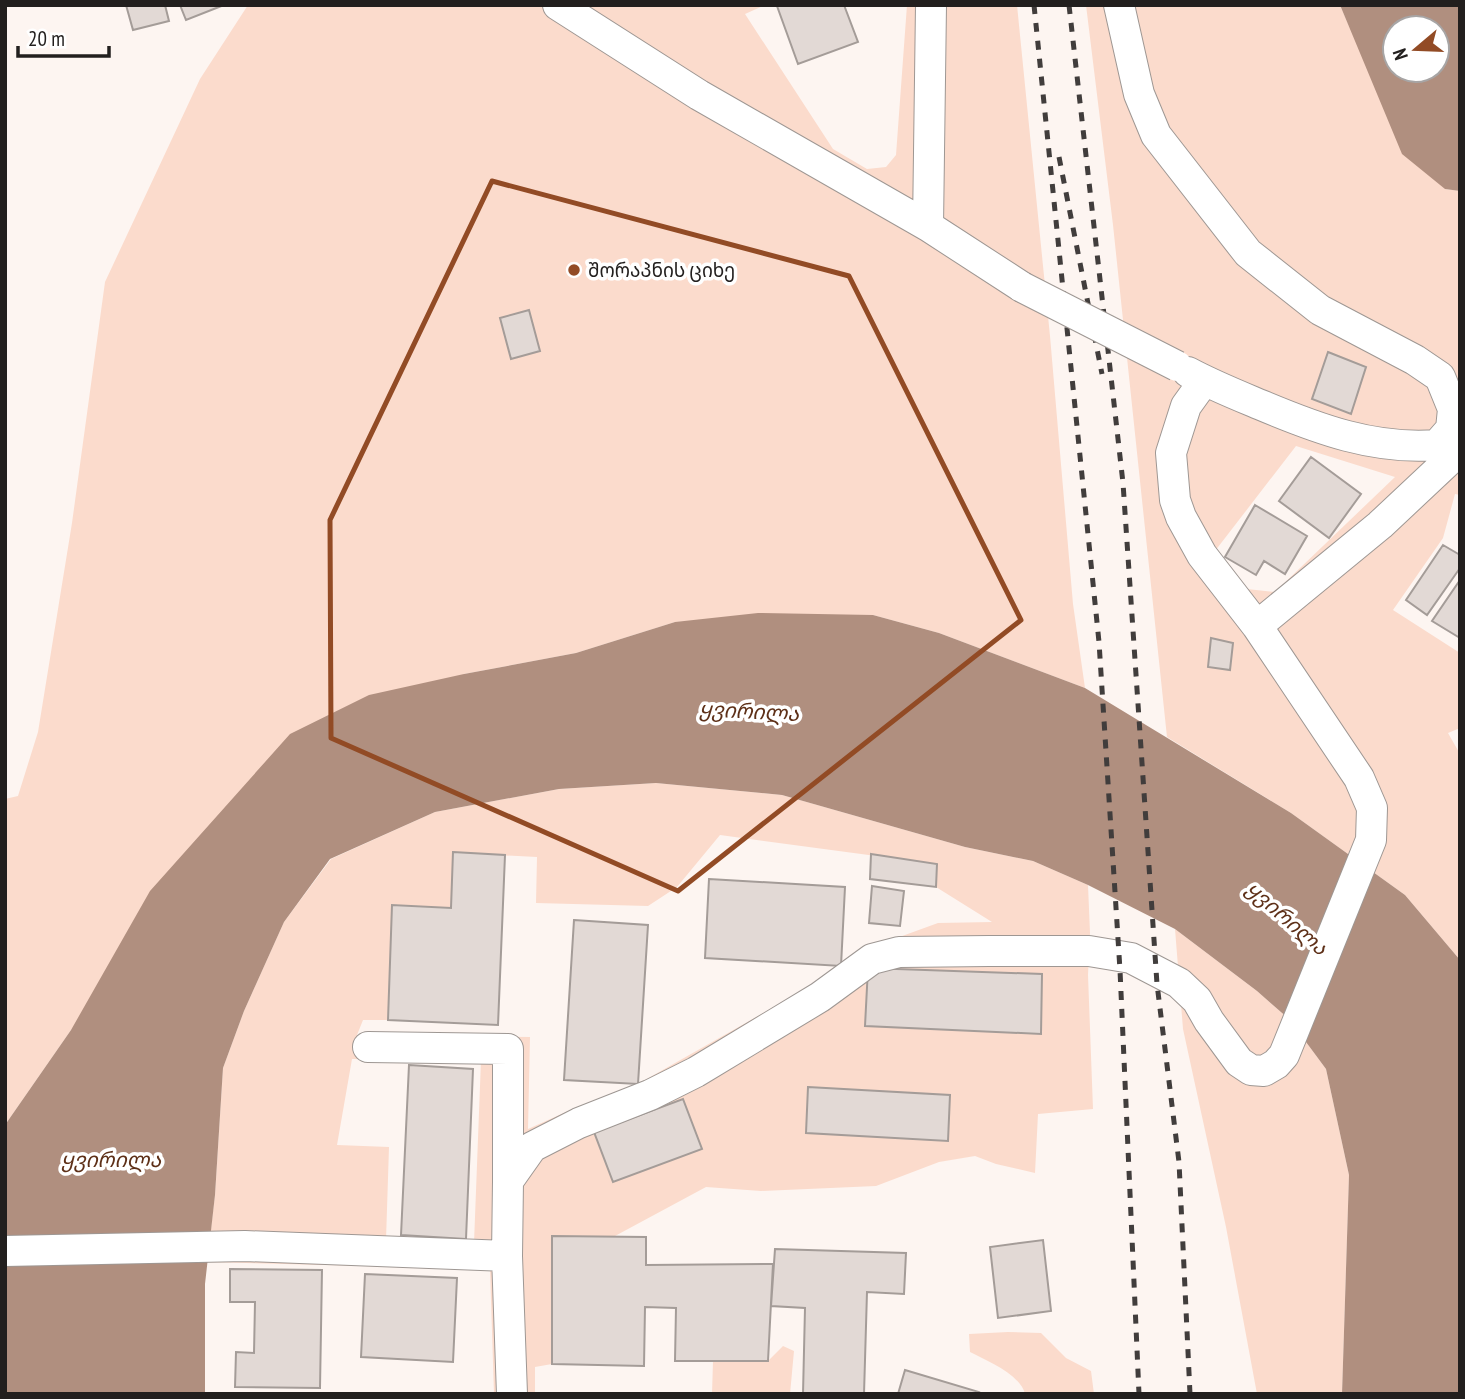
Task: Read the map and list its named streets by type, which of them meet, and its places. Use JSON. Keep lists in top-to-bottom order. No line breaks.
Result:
{"water":["ყვირილა"],"places":["შორაპნის ციხე"],"scale_bar":"20 m","north":"left"}
